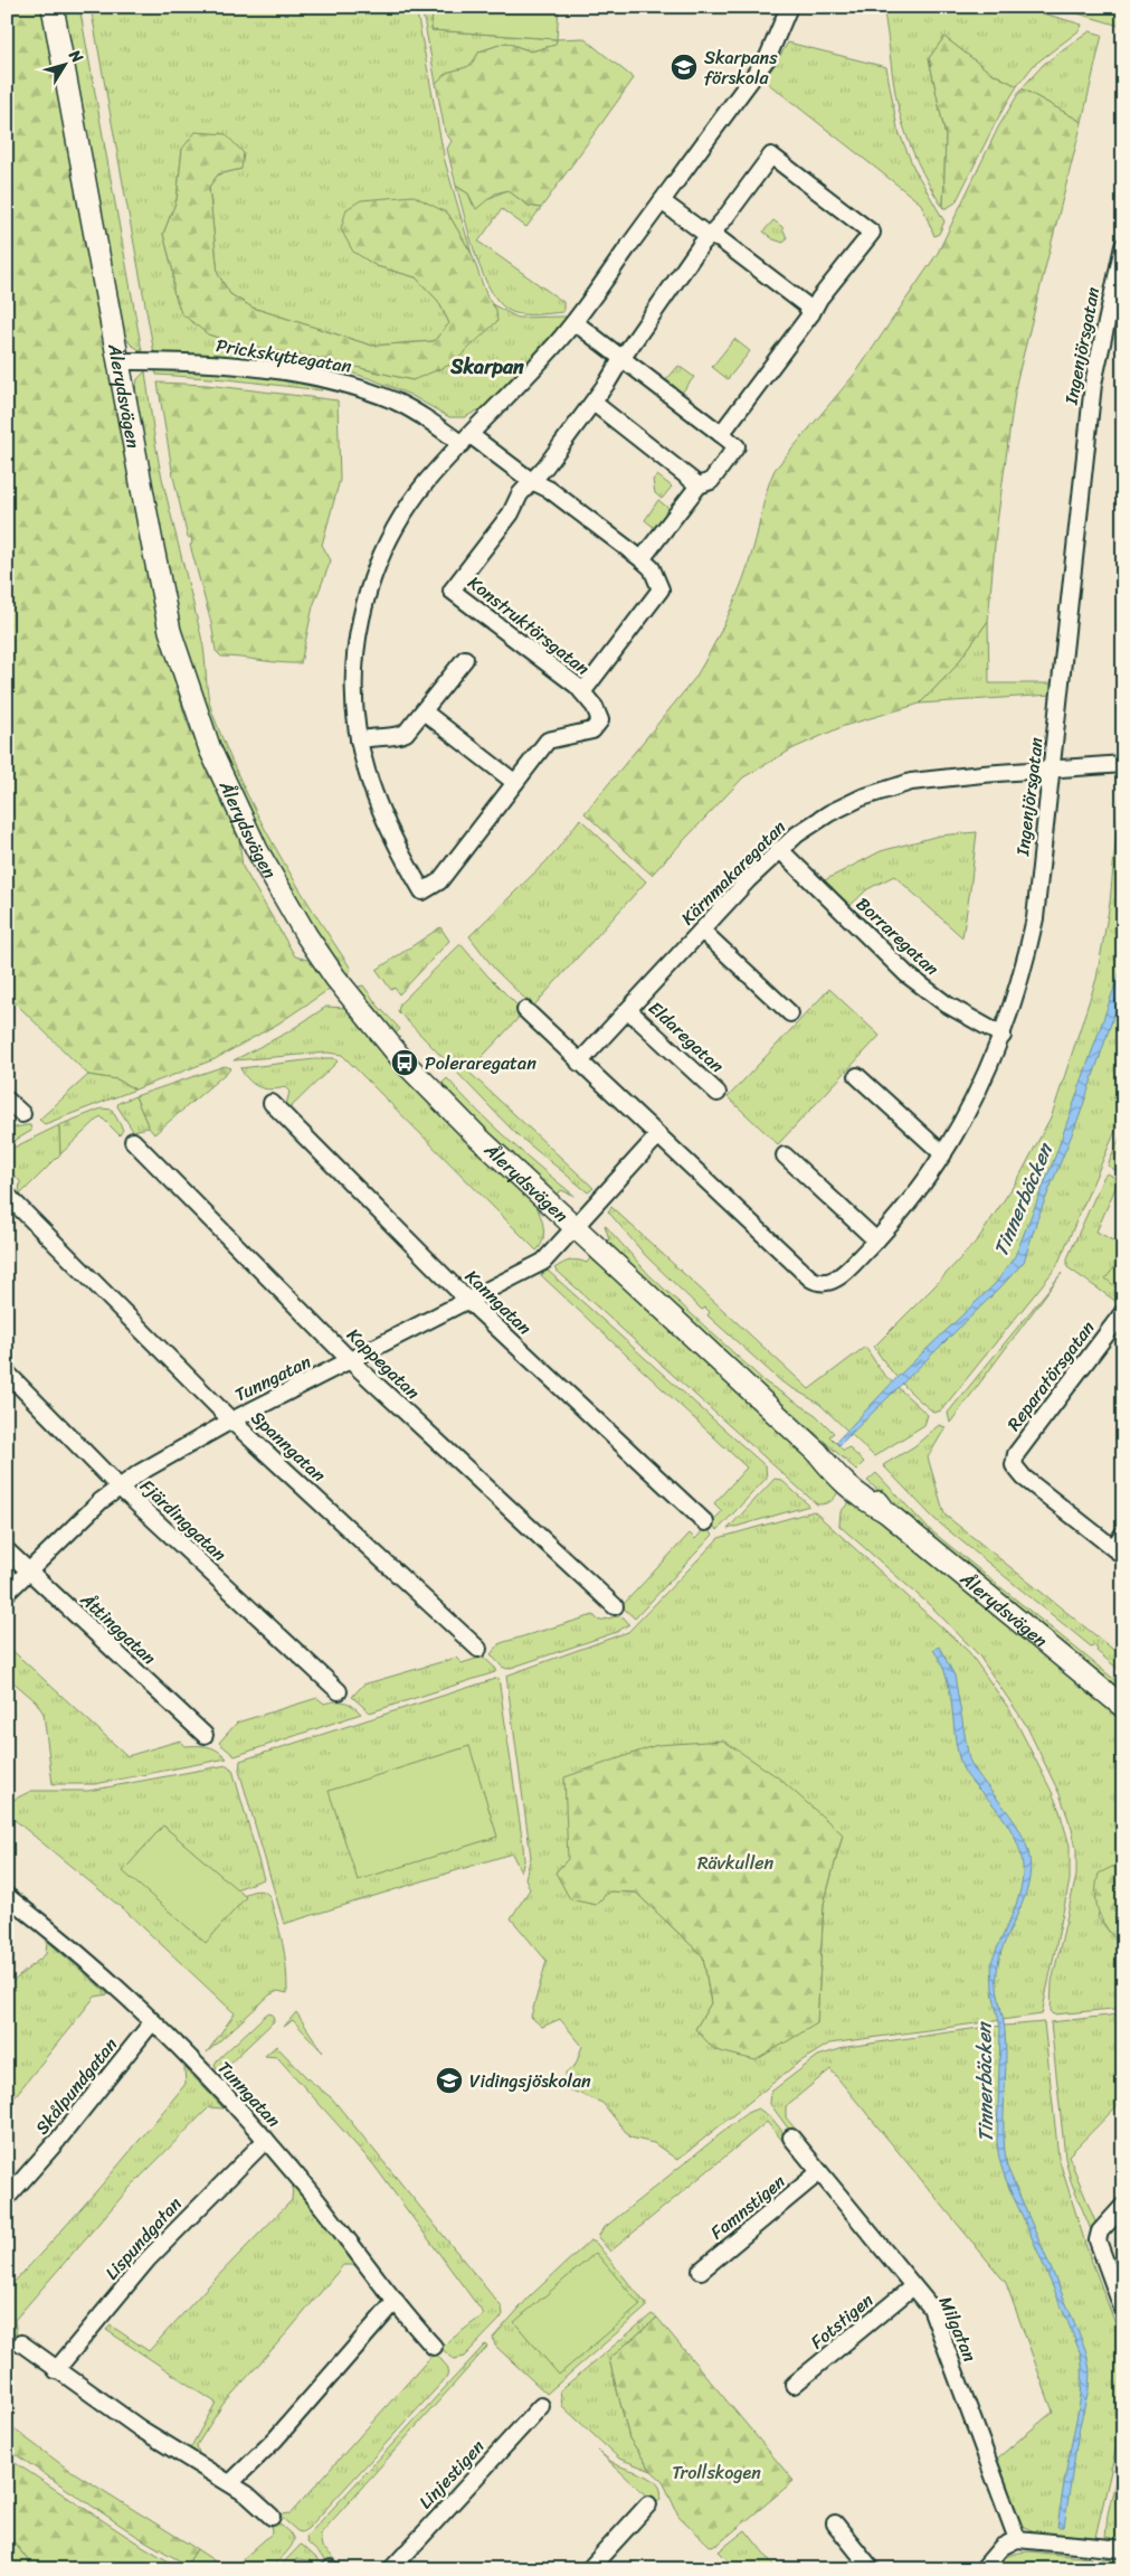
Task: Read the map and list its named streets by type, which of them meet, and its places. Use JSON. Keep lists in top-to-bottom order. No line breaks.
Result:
{"streets":{"main road":["Ålerydsvägen"],"street":["Ingenjörsgatan","Prickskyttegatan","Konstruktörsgatan","Kärnmakaregatan","Borraregatan","Eldaregatan","Kanngatan","Kappegatan","Reparatörsgatan","Tunngatan","Spanngatan","Fjärdinggatan","Åttinggatan","Skålpundgatan","Famnstigen","Lispundgatan","Fotstigen","Milgatan","Linjestigen"]},"crossings":[["Ingenjörsgatan","Kärnmakaregatan"],["Ingenjörsgatan","Borraregatan"],["Prickskyttegatan","Ålerydsvägen"],["Prickskyttegatan","Konstruktörsgatan"],["Ålerydsvägen","Tunngatan"],["Kärnmakaregatan","Borraregatan"],["Kärnmakaregatan","Eldaregatan"],["Kanngatan","Tunngatan"],["Kappegatan","Tunngatan"],["Tunngatan","Spanngatan"],["Tunngatan","Fjärdinggatan"],["Tunngatan","Åttinggatan"],["Tunngatan","Skålpundgatan"],["Tunngatan","Lispundgatan"],["Famnstigen","Milgatan"],["Fotstigen","Milgatan"]],"districts":["Skarpan"],"water":["Tinnerbäcken"],"parks":["Rävkullen","Trollskogen"],"places":{"school or university":["Skarpans förskola","Vidingsjöskolan"],"bus stop":["Poleraregatan"]},"north":"top right"}
